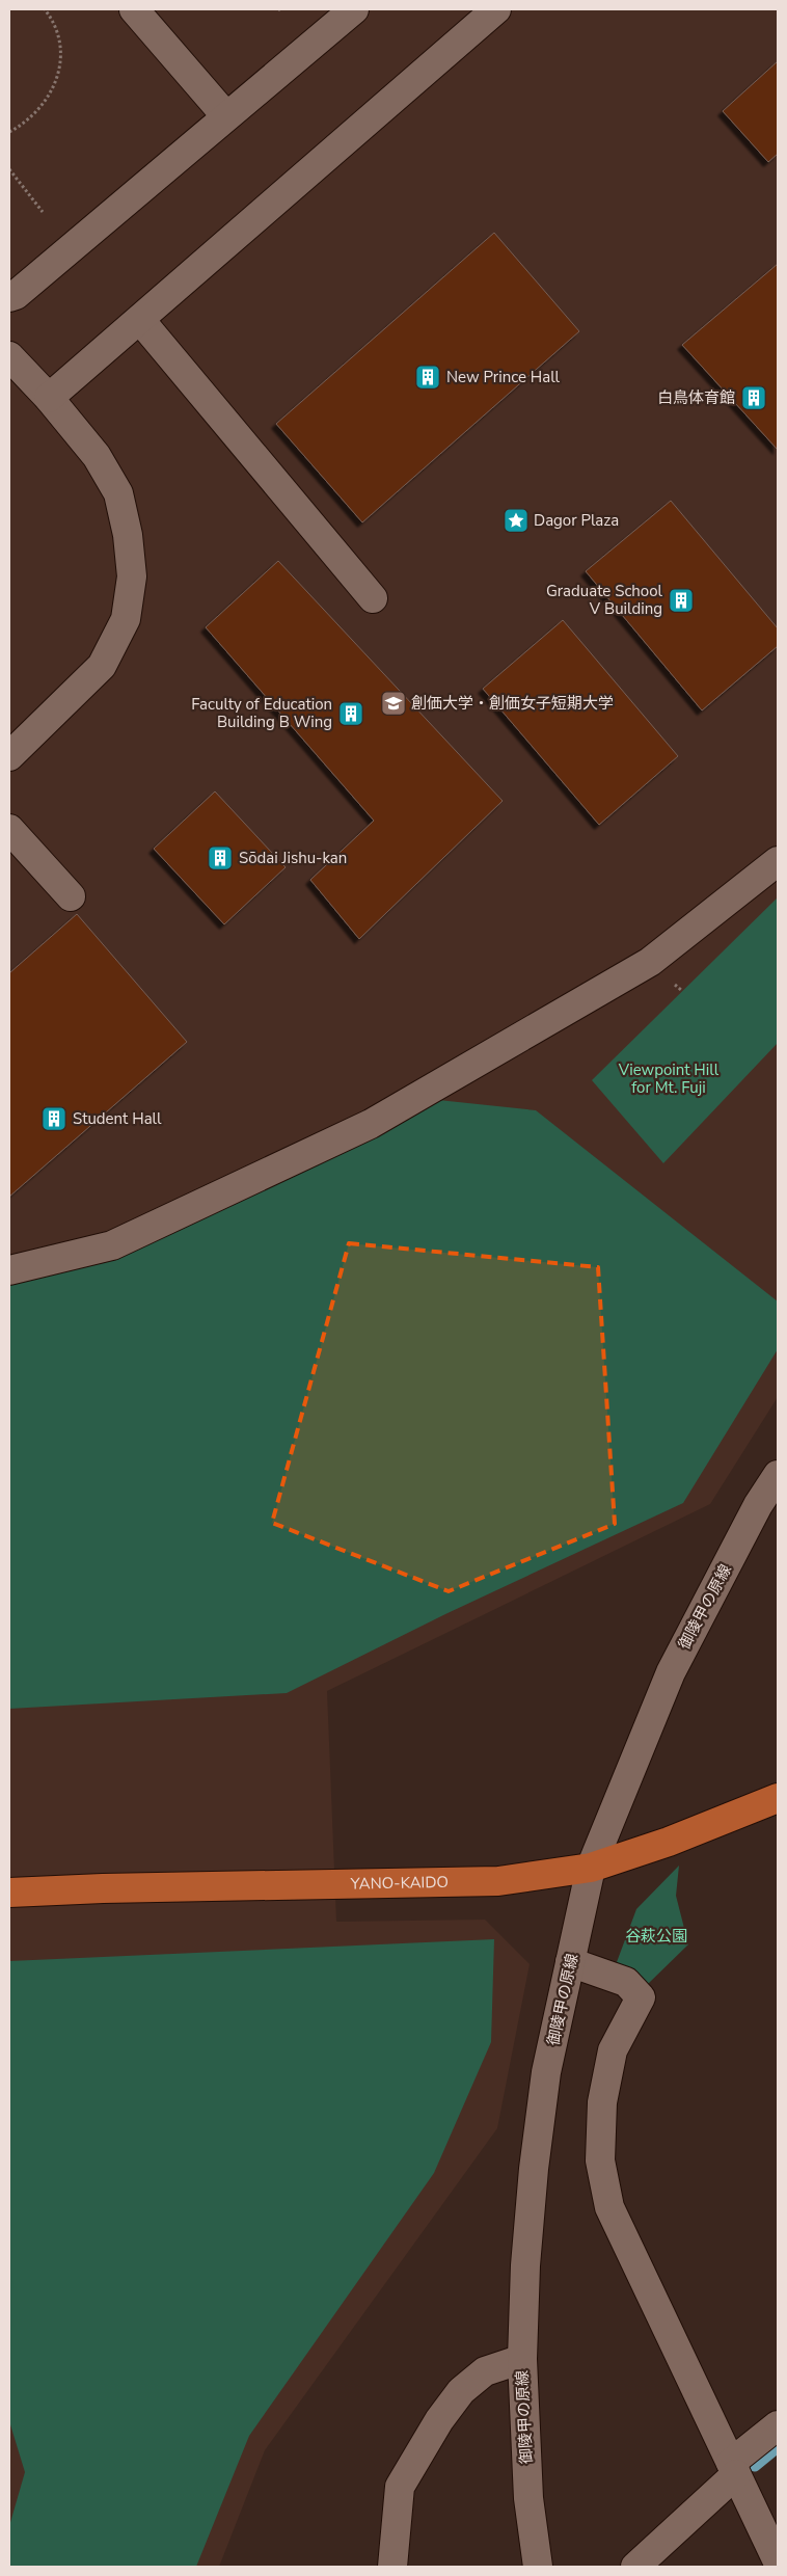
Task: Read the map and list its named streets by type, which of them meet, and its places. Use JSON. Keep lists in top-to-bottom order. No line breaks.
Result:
{"streets":{"main road":["YANO-KAIDO"],"street":["御陵甲の原線"]},"crossings":[["御陵甲の原線","YANO-KAIDO"]],"parks":["Viewpoint Hill for Mt. Fuji","谷萩公園"],"places":{"building":["New Prince Hall","白鳥体育館","Graduate School V Building","Faculty of Education Building B Wing","Sōdai Jishu-kan","Student Hall"],"place":["Dagor Plaza"],"school or university":["創価大学・創価女子短期大学"]}}
